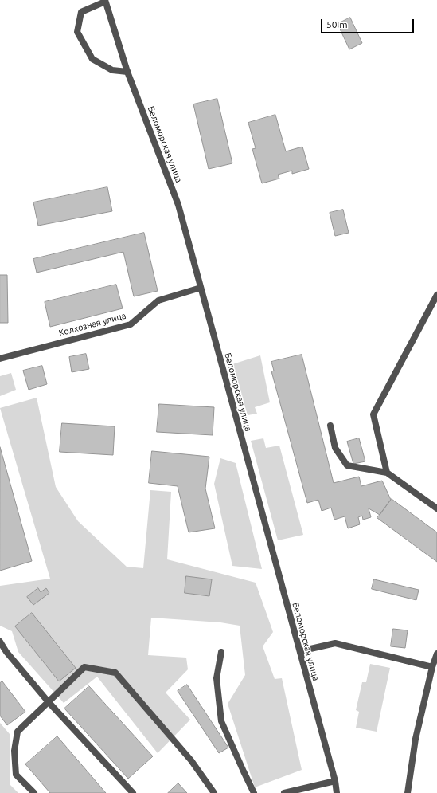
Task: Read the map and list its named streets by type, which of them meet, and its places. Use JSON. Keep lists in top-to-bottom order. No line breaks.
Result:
{"streets":{"street":["Беломорская улица","Колхозная улица"]},"crossings":[["Беломорская улица","Колхозная улица"]],"scale_bar":"50 m"}
